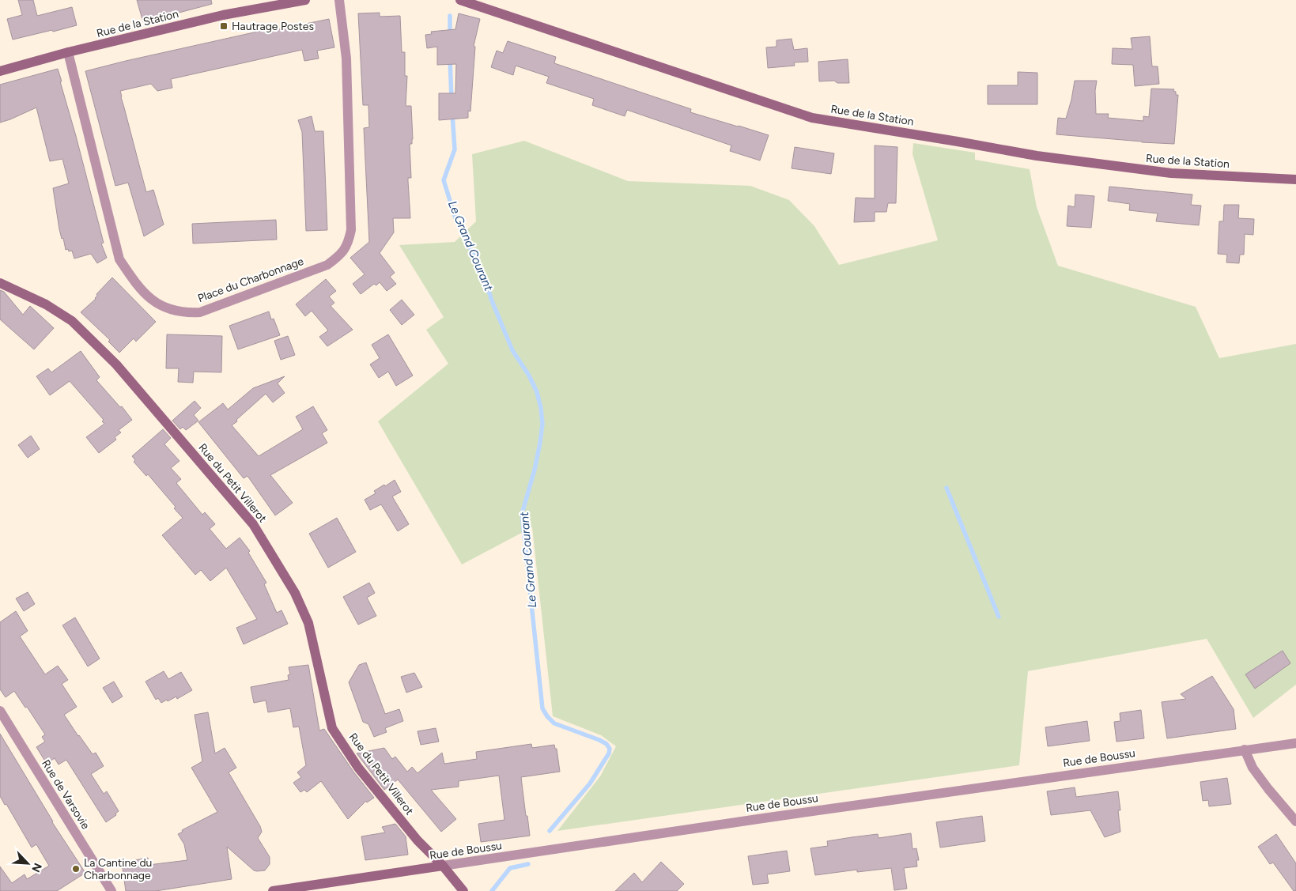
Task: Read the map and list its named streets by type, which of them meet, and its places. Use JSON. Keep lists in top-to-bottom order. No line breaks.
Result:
{"streets":{"street":["Rue de la Station","Place du Charbonnage","Rue du Petit Villerot","Rue de Boussu","Rue de Varsovie"]},"crossings":[["Rue de la Station","Place du Charbonnage"],["Rue du Petit Villerot","Rue de Boussu"]],"water":["Le Grand Courant"],"places":{"transit":["Hautrage Postes"],"other":["La Cantine du Charbonnage"]},"north":"bottom right"}
